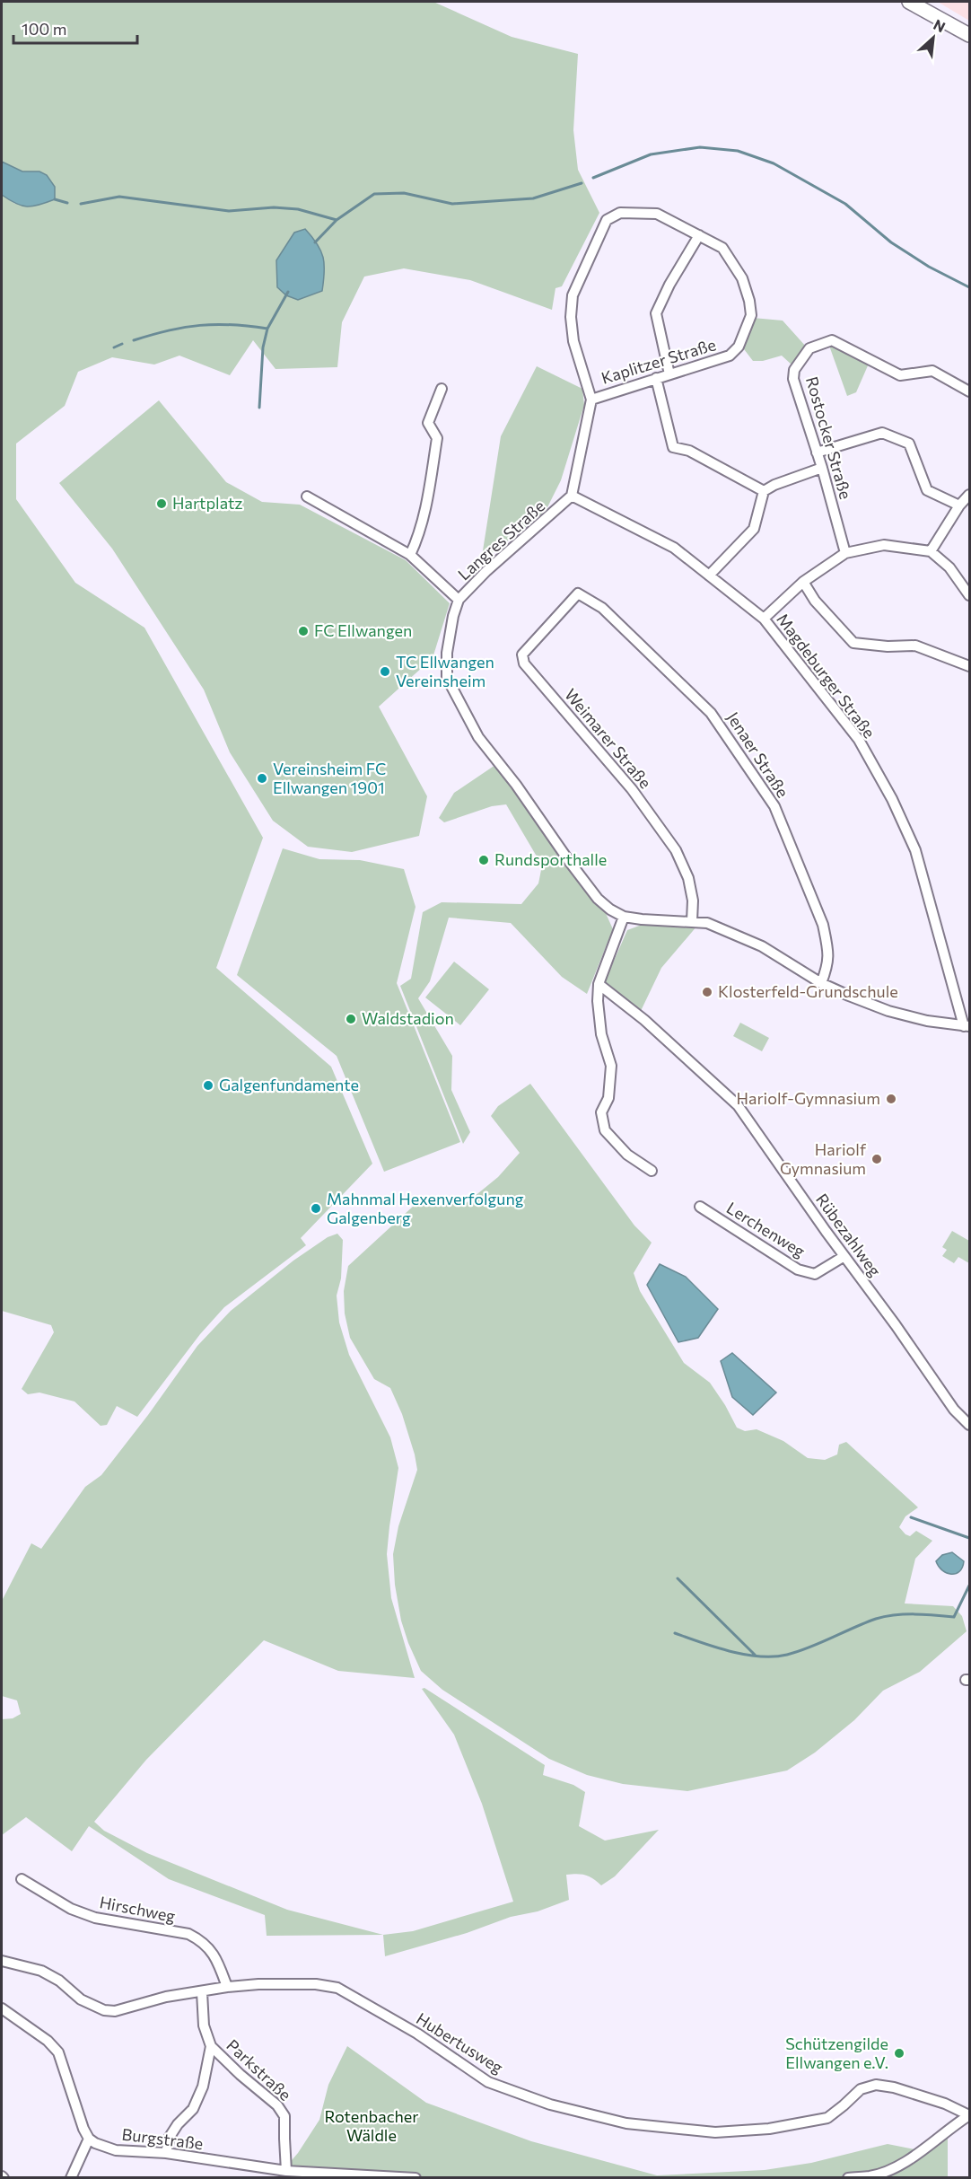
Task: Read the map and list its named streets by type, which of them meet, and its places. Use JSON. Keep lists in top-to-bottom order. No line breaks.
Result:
{"streets":{"street":["Kaplitzer Straße","Rostocker Straße","Langres Straße","Magdeburger Straße","Weimarer Straße","Jenaer Straße","Lerchenweg","Rübezahlweg","Hirschweg","Hubertusweg","Parkstraße","Burgstraße"]},"crossings":[["Langres Straße","Magdeburger Straße"],["Weimarer Straße","Jenaer Straße"],["Lerchenweg","Rübezahlweg"],["Hirschweg","Hubertusweg"],["Hubertusweg","Parkstraße"],["Parkstraße","Burgstraße"]],"parks":["Rotenbacher Wäldle"],"places":["Hartplatz","FC Ellwangen","TC Ellwangen Vereinsheim","Vereinsheim FC Ellwangen 1901","Rundsporthalle","Klosterfeld-Grundschule","Waldstadion","Galgenfundamente","Hariolf-Gymnasium","Hariolf Gymnasium","Mahnmal Hexenverfolgung Galgenberg","Schützengilde Ellwangen e.V."],"scale_bar":"100 m","north":"top right"}
